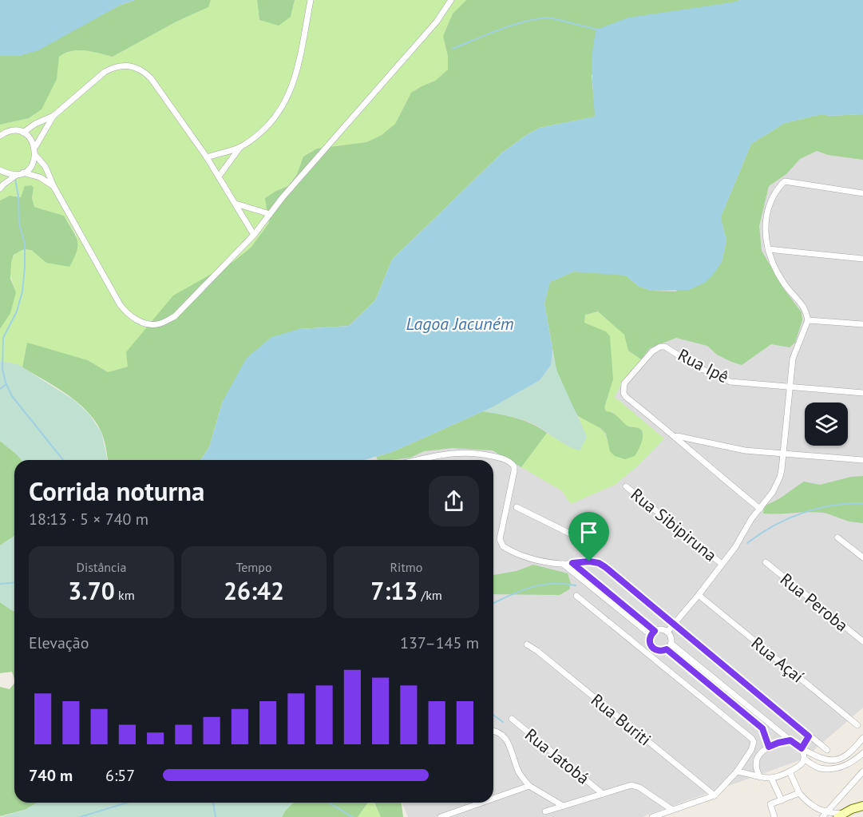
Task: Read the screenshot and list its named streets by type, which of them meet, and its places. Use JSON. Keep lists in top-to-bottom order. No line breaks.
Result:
{"streets":{"street":["Rua Ipê","Rua Sibipiruna","Rua Peroba","Rua Açaí","Rua Buriti","Rua Jatobá"]},"water":["Lagoa Jacuném"],"page":{"heading":["Corrida noturna","18:13 · 5 × 740 m"],"stats":[["Distância","3.70 km"],["Tempo","26:42"],["Ritmo","7:13 /km"]],"chart":["Elevação","137–145 m"],"list":[{"name":"740 m","note":"6:57"}]}}
